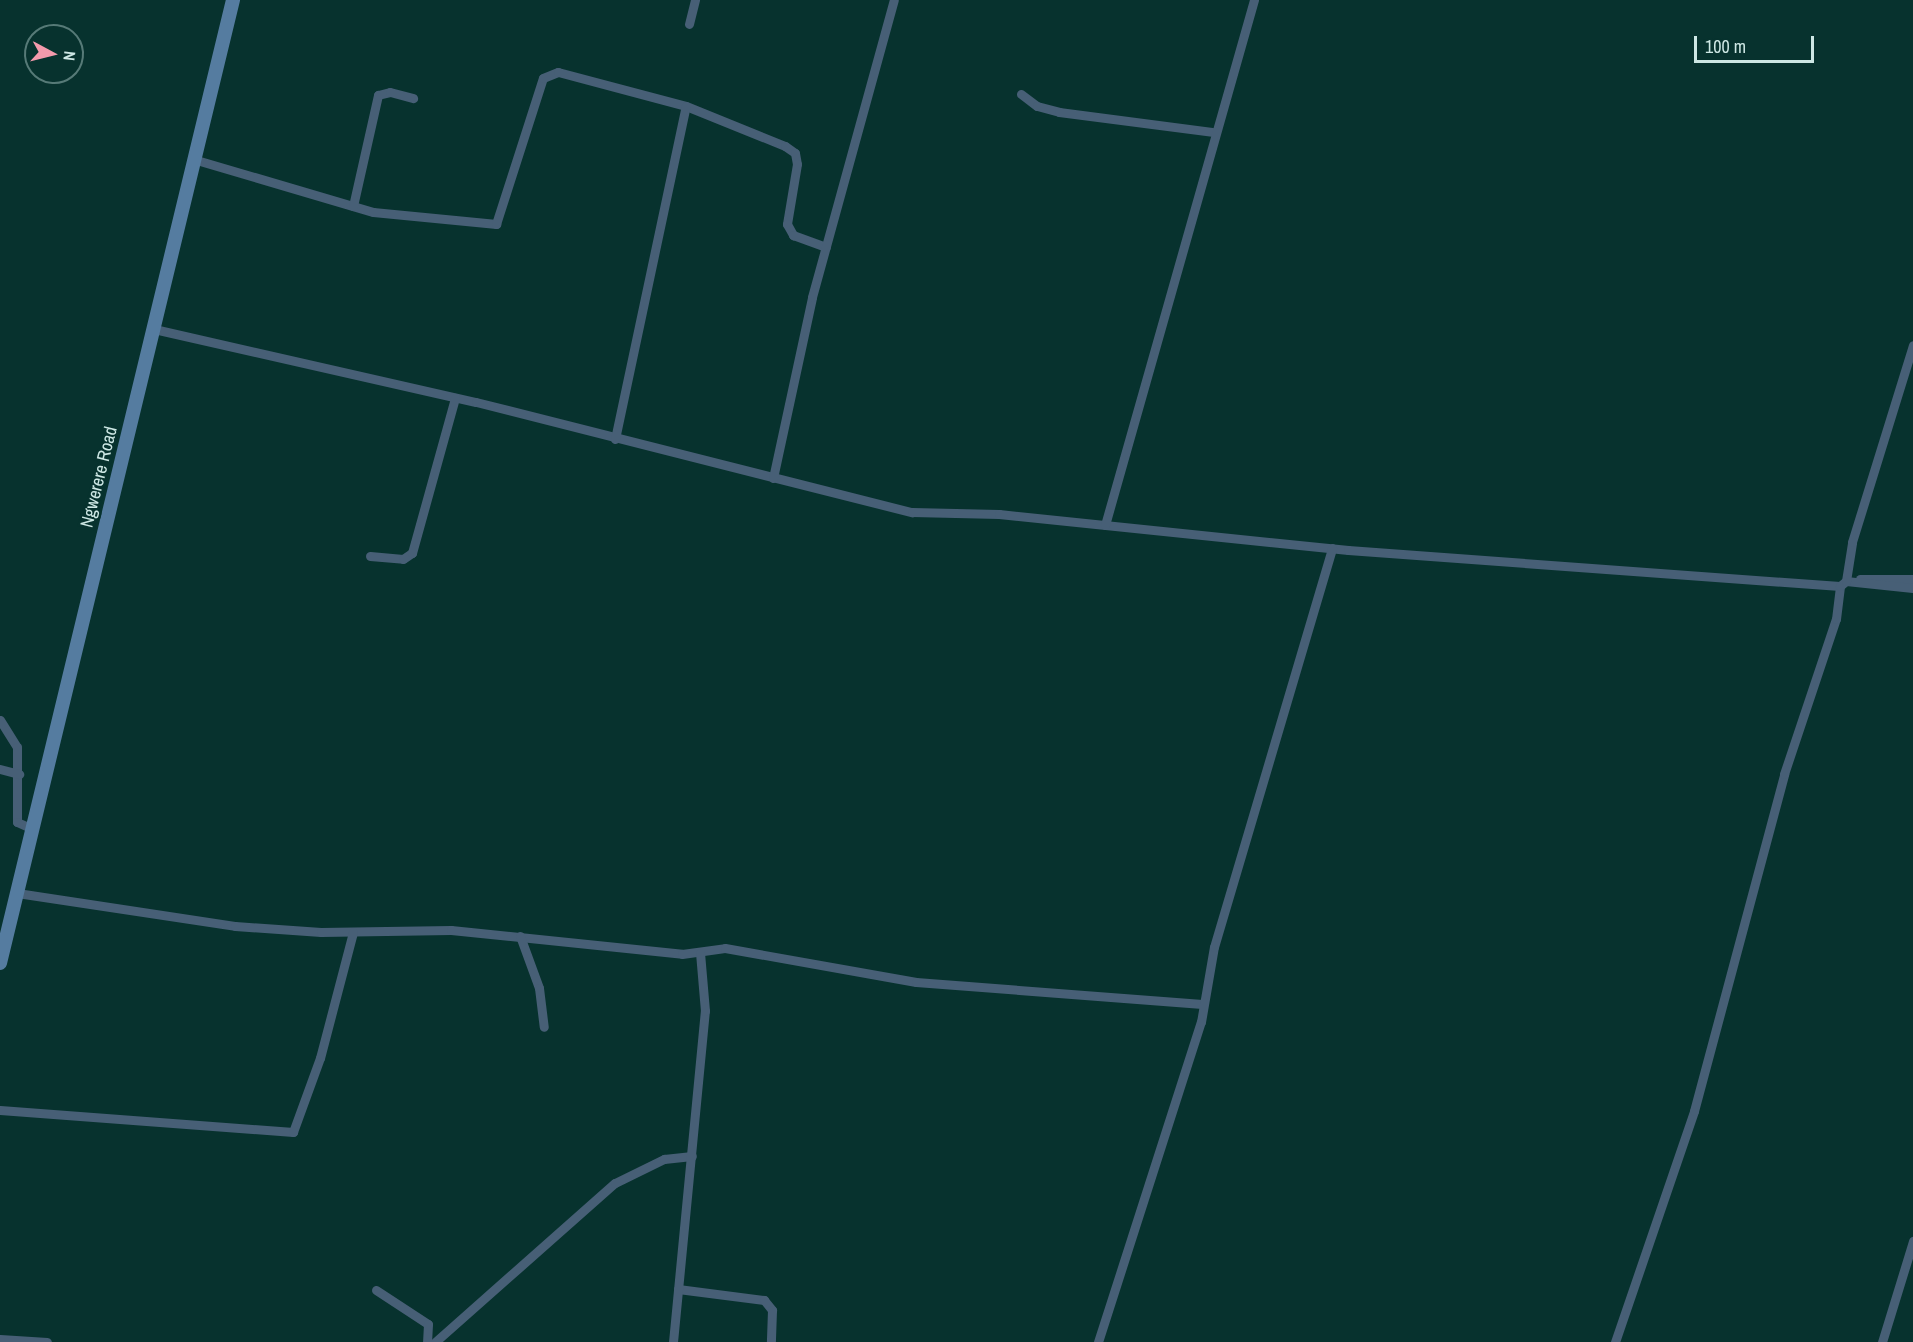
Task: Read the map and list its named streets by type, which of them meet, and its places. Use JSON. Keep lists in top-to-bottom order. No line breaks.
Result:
{"streets":{"main road":["Ngwerere Road"]},"scale_bar":"100 m","north":"right"}
